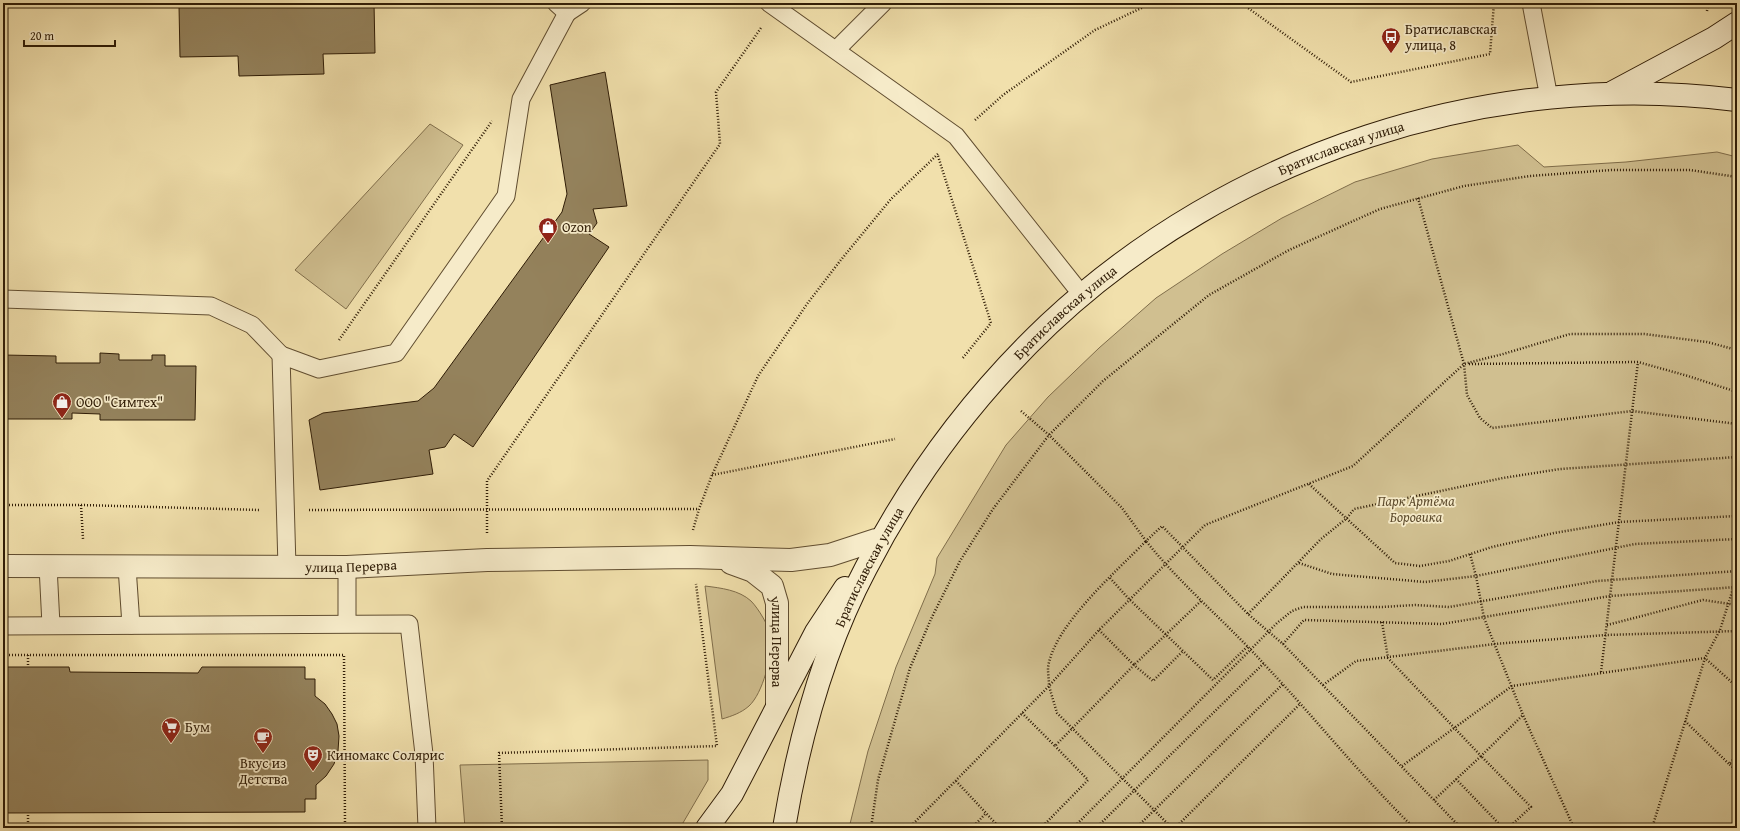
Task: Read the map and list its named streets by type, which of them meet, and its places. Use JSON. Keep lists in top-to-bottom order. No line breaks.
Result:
{"streets":{"main road":["Братиславская улица","улица Перерва"]},"crossings":[["Братиславская улица","улица Перерва"]],"parks":["Парк Артёма Боровика"],"places":{"bus stop":["Братиславская улица, 8"],"shop":["Ozon","ООО \"Симтех\""],"supermarket":["Бум"],"cafe":["Вкус из Детства"],"theatre":["Киномакс Солярис"]},"scale_bar":"20 m"}
